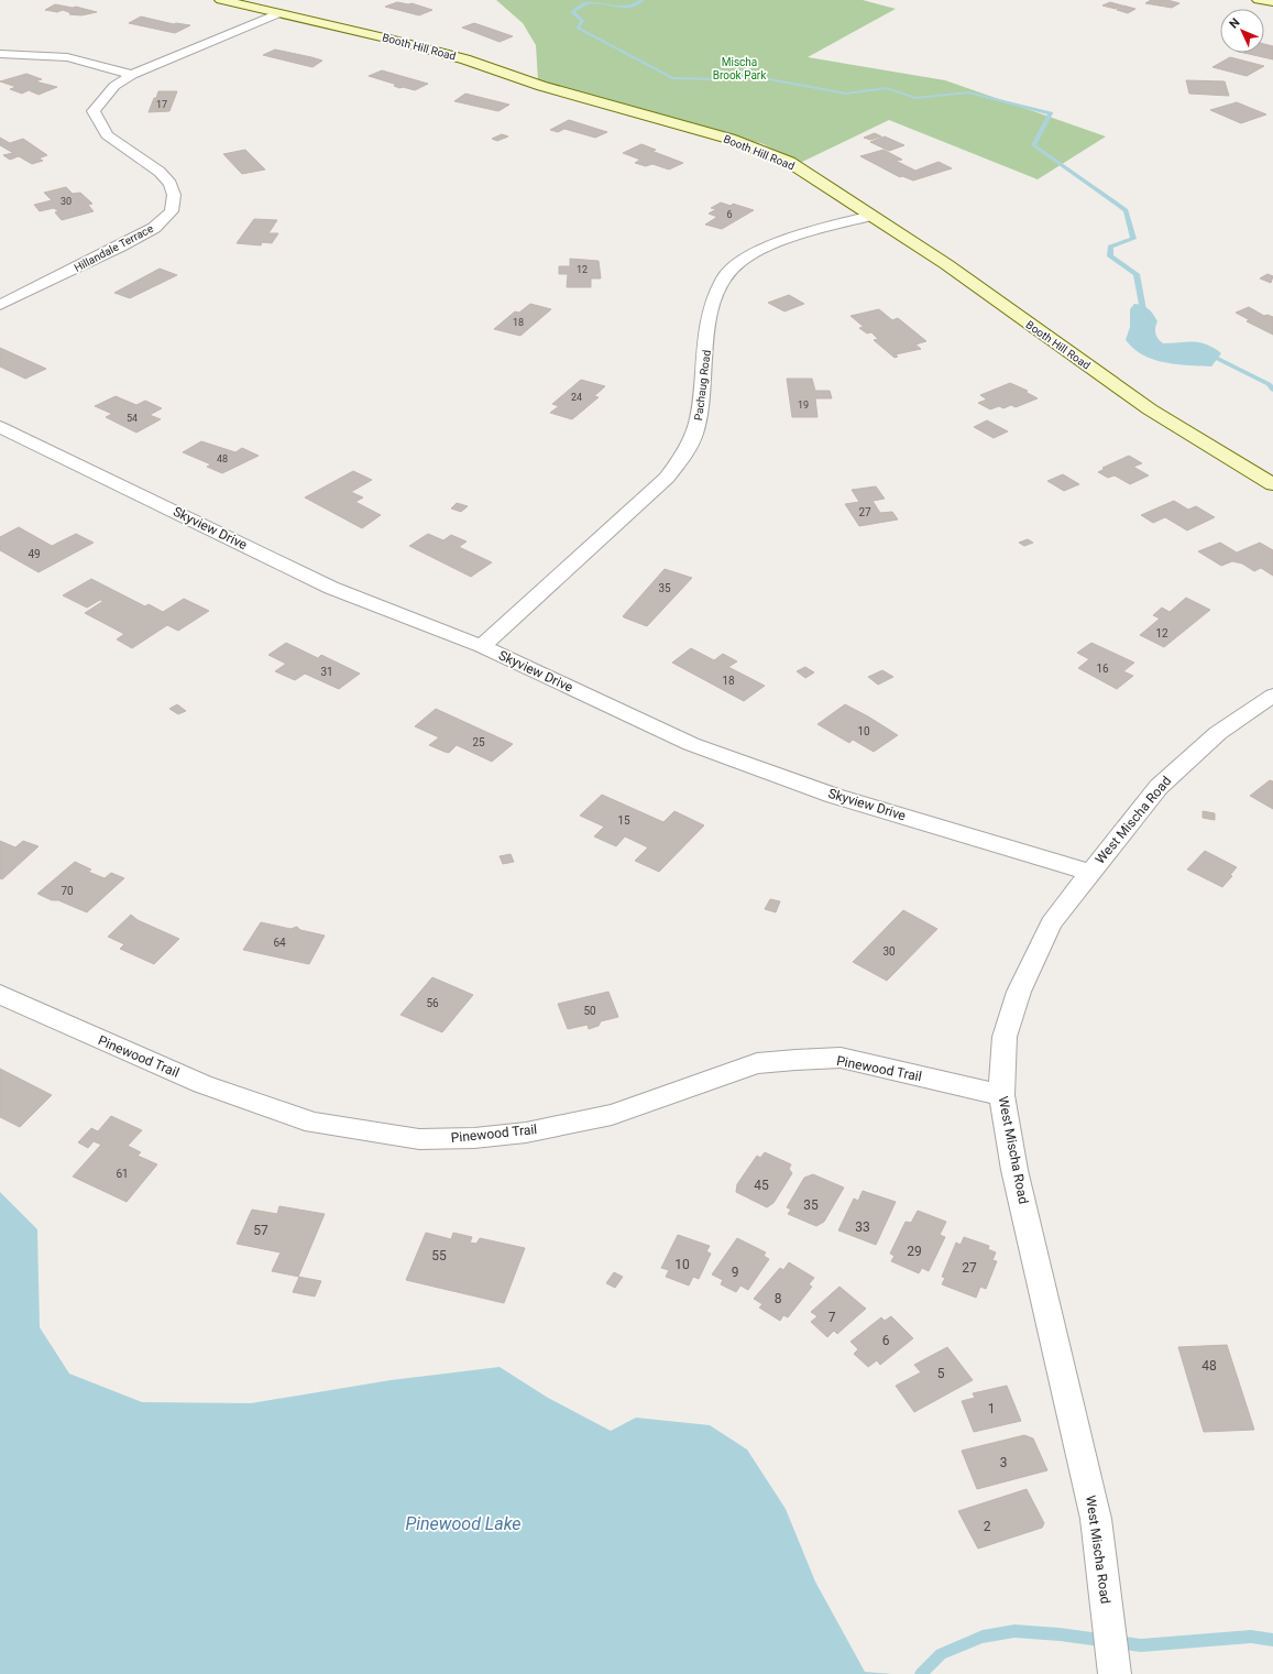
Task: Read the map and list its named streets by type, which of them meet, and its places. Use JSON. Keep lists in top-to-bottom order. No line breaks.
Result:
{"streets":{"street":["Booth Hill Road","Hillandale Terrace","Pachaug Road","Skyview Drive","West Mischa Road","Pinewood Trail"]},"crossings":[["Booth Hill Road","Hillandale Terrace"],["Booth Hill Road","Pachaug Road"],["Pachaug Road","Skyview Drive"],["Skyview Drive","West Mischa Road"],["West Mischa Road","Pinewood Trail"]],"water":["Pinewood Lake"],"parks":["Mischa Brook Park"],"house_numbers":["17","30","6","12","18","24","19","54","48","27","49","35","12","16","31","18","10","25","15","70","64","30","56","50","61","45","35","33","57","29","55","10","27","9","8","7","6","48","5","1","3","2"],"north":"top left"}
